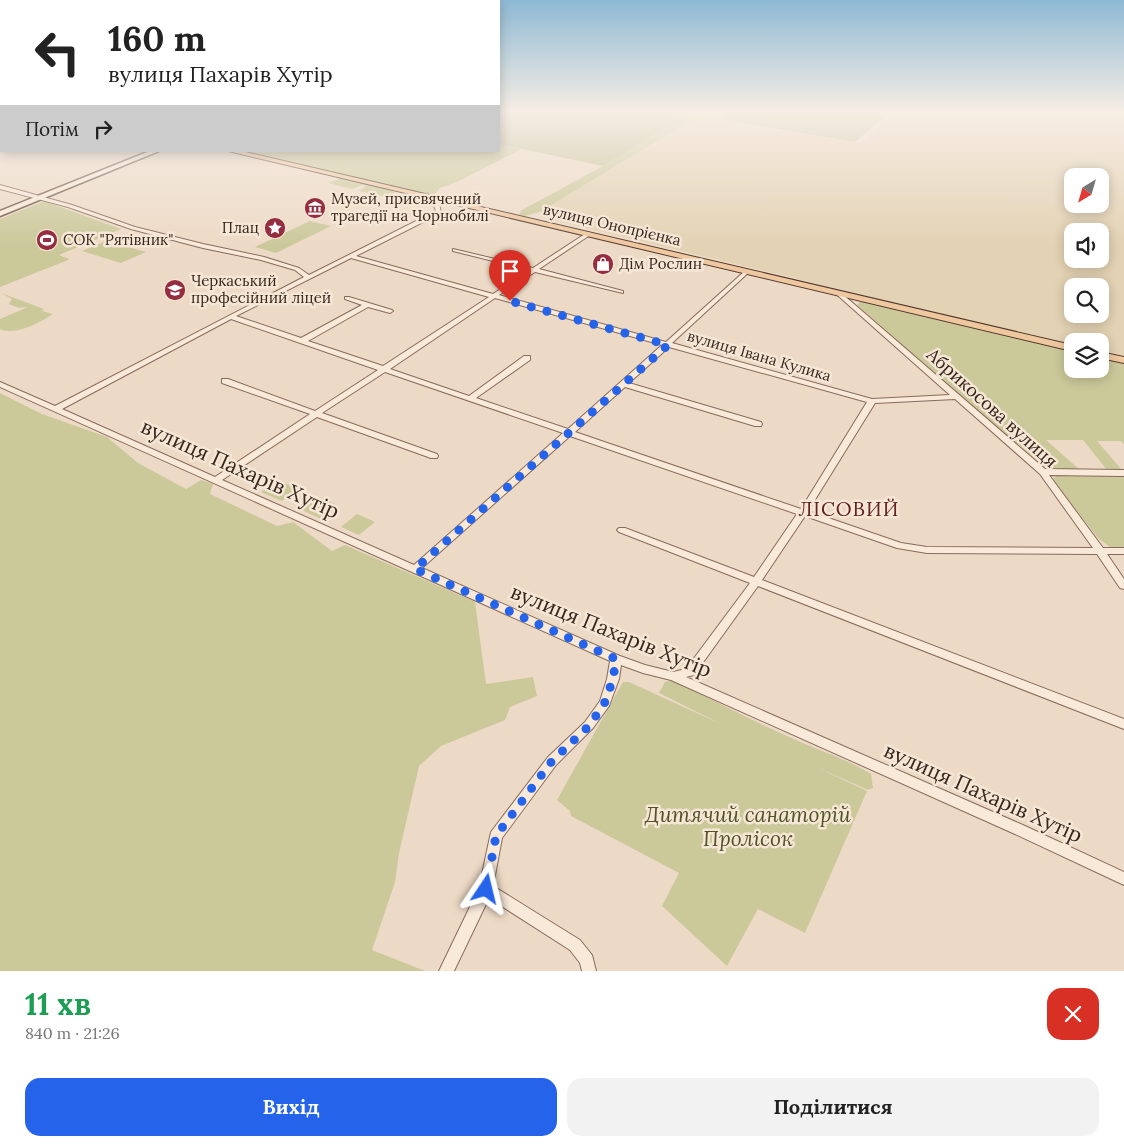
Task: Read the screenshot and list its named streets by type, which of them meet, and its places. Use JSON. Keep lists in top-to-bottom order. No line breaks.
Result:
{"streets":{"main road":["вулиця Онопрієнка"],"street":["вулиця Івана Кулика","Абрикосова вулиця","вулиця Пахарів Хутір"]},"crossings":[["вулиця Онопрієнка","Абрикосова вулиця"],["вулиця Івана Кулика","Абрикосова вулиця"]],"districts":["ЛІСОВИЙ"],"parks":["Дитячий санаторій Пролісок"],"places":{"museum":["Музей, присвячений трагедії на Чорнобилі"],"place":["Плац"],"sports":["СОК \"Рятівник\""],"shop":["Дім Рослин"],"school or university":["Черкаський професійний ліцей"]},"north":"bottom left","page":{"turn":["160 m","вулиця Пахарів Хутір"],"then":"Потім","heading":["11 хв","840 m · 21:26"],"buttons":["Вихід","Поділитися"]}}
